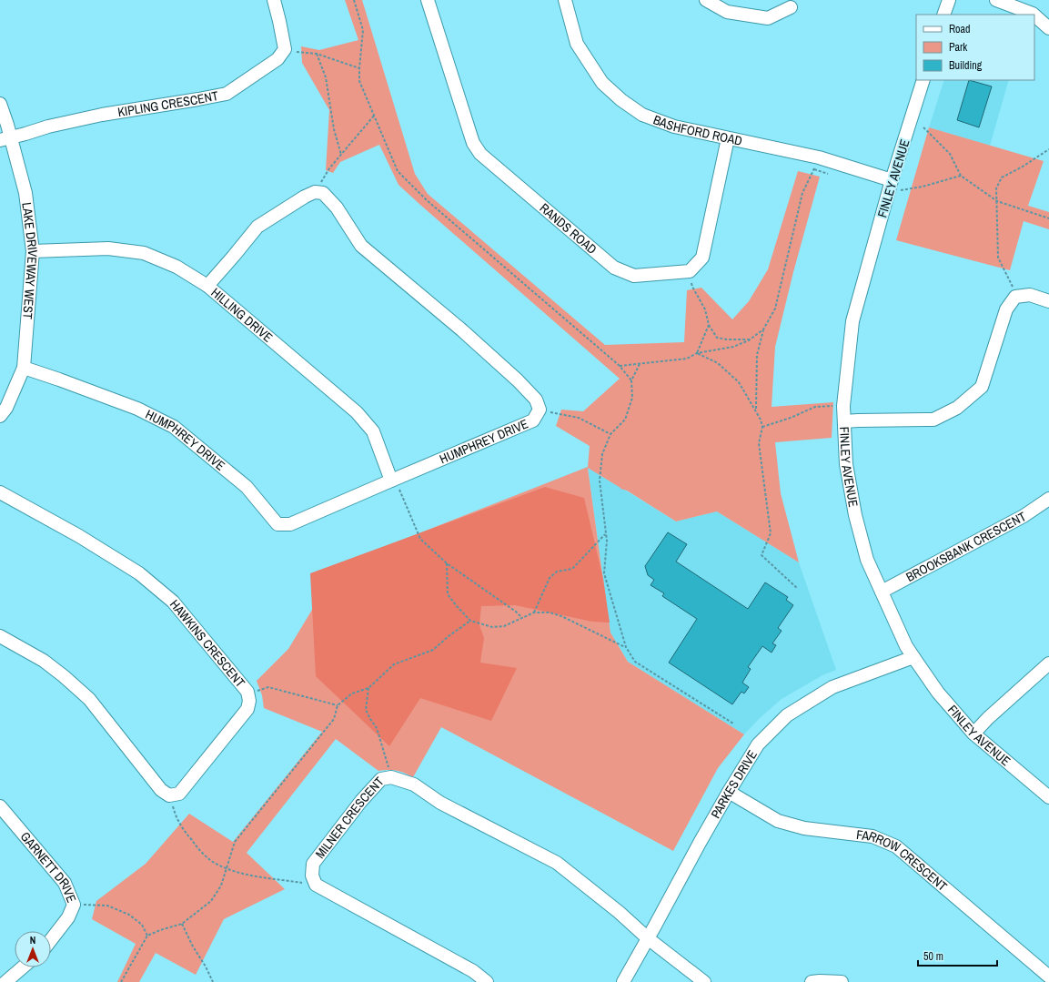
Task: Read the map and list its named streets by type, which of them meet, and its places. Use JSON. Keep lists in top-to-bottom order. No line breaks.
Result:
{"streets":{"street":["KIPLING CRESCENT","BASHFORD ROAD","FINLEY AVENUE","RANDS ROAD","LAKE DRIVEWAY WEST","HILLING DRIVE","HUMPHREY DRIVE","BROOKSBANK CRESCENT","HAWKINS CRESCENT","PARKES DRIVE","MILNER CRESCENT","FARROW CRESCENT","GARNETT DRIVE"]},"crossings":[["KIPLING CRESCENT","LAKE DRIVEWAY WEST"],["BASHFORD ROAD","FINLEY AVENUE"],["FINLEY AVENUE","BROOKSBANK CRESCENT"],["FINLEY AVENUE","PARKES DRIVE"],["LAKE DRIVEWAY WEST","HILLING DRIVE"],["LAKE DRIVEWAY WEST","HUMPHREY DRIVE"],["HILLING DRIVE","HUMPHREY DRIVE"],["PARKES DRIVE","MILNER CRESCENT"],["PARKES DRIVE","FARROW CRESCENT"]],"legend":["Road","Park","Building"],"scale_bar":"50 m","north":"top"}
